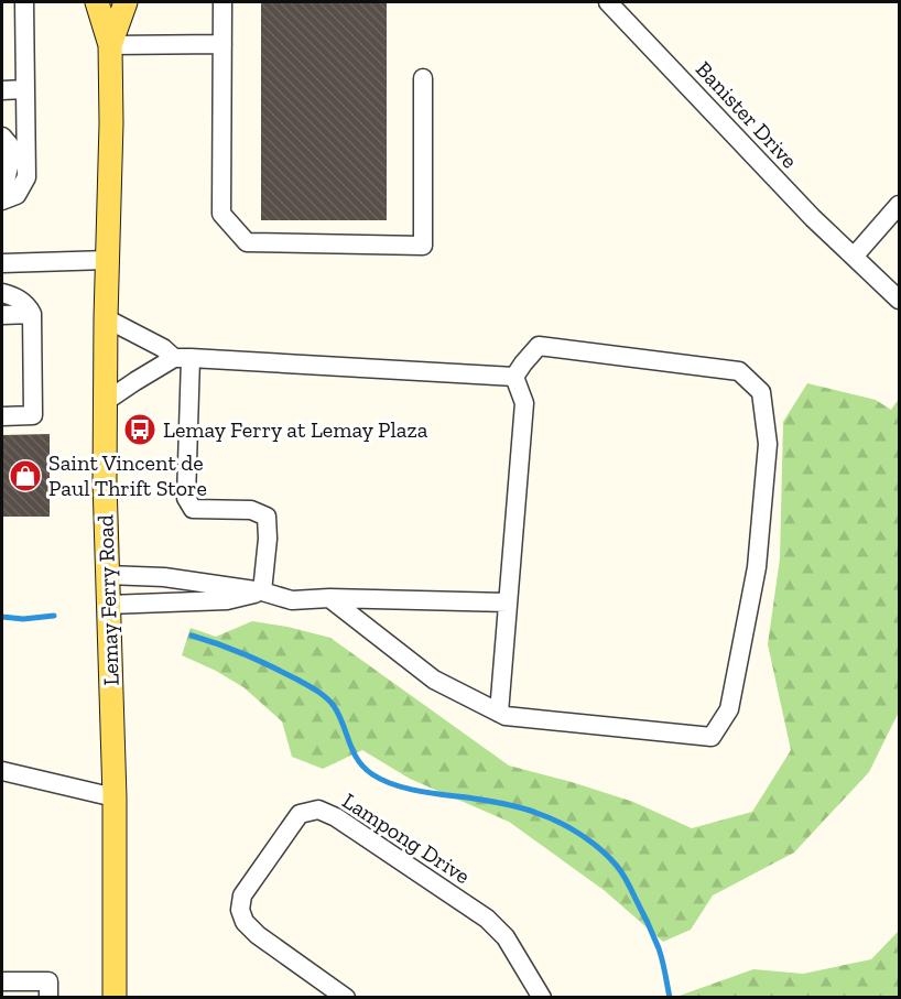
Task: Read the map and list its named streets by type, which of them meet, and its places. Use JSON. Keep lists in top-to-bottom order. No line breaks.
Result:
{"streets":{"main road":["Lemay Ferry Road"],"street":["Banister Drive","Lampong Drive"]},"places":{"bus stop":["Lemay Ferry at Lemay Plaza"],"shop":["Saint Vincent de Paul Thrift Store"]}}
